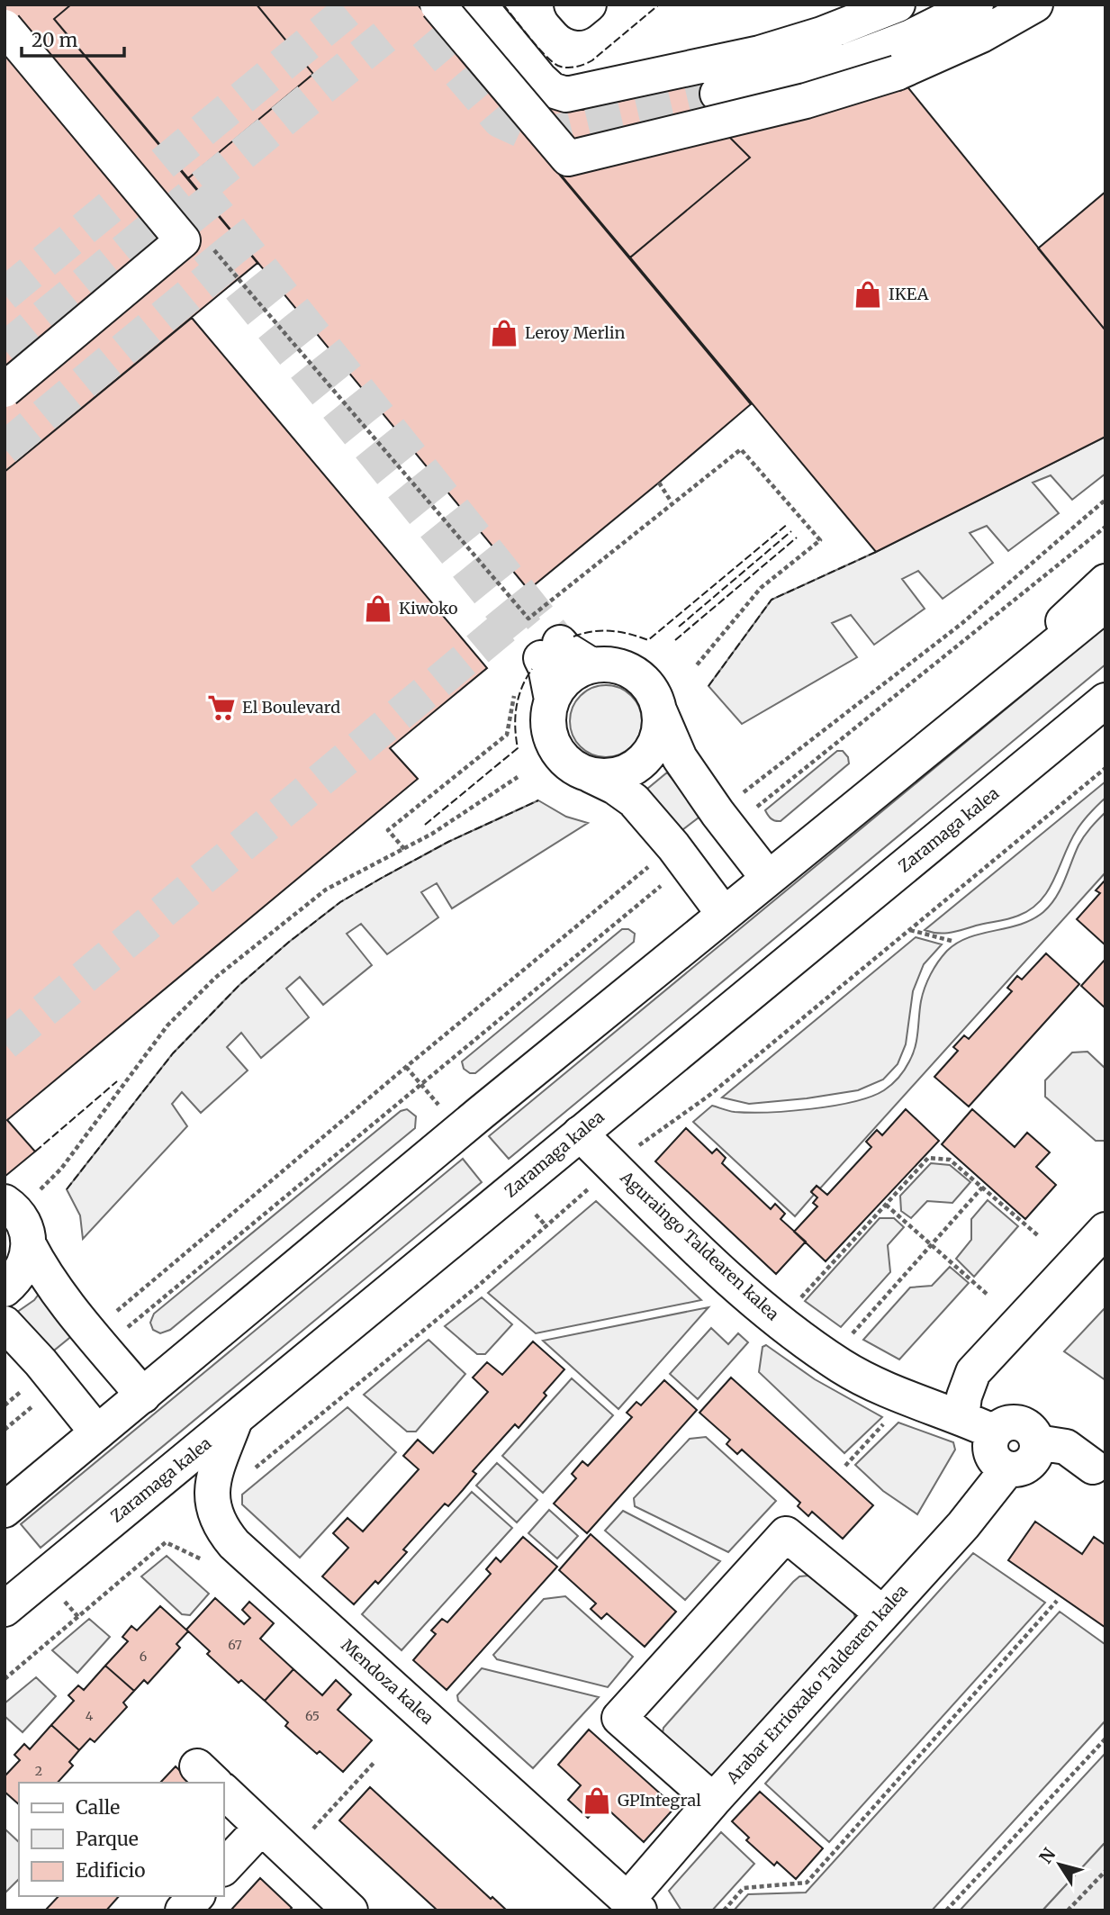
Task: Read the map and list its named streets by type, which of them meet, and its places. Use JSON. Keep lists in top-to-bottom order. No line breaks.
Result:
{"streets":{"main road":["Zaramaga kalea","Aguraingo Taldearen kalea","Mendoza kalea","Arabar Errioxako Taldearen kalea"]},"crossings":[["Zaramaga kalea","Aguraingo Taldearen kalea"],["Zaramaga kalea","Mendoza kalea"],["Aguraingo Taldearen kalea","Arabar Errioxako Taldearen kalea"],["Mendoza kalea","Arabar Errioxako Taldearen kalea"]],"places":{"shop":["IKEA","Leroy Merlin","Kiwoko","GPIntegral"],"supermarket":["El Boulevard"]},"house_numbers":["67","6","4","65","2"],"legend":["Calle","Parque","Edificio"],"scale_bar":"20 m","north":"top left"}
